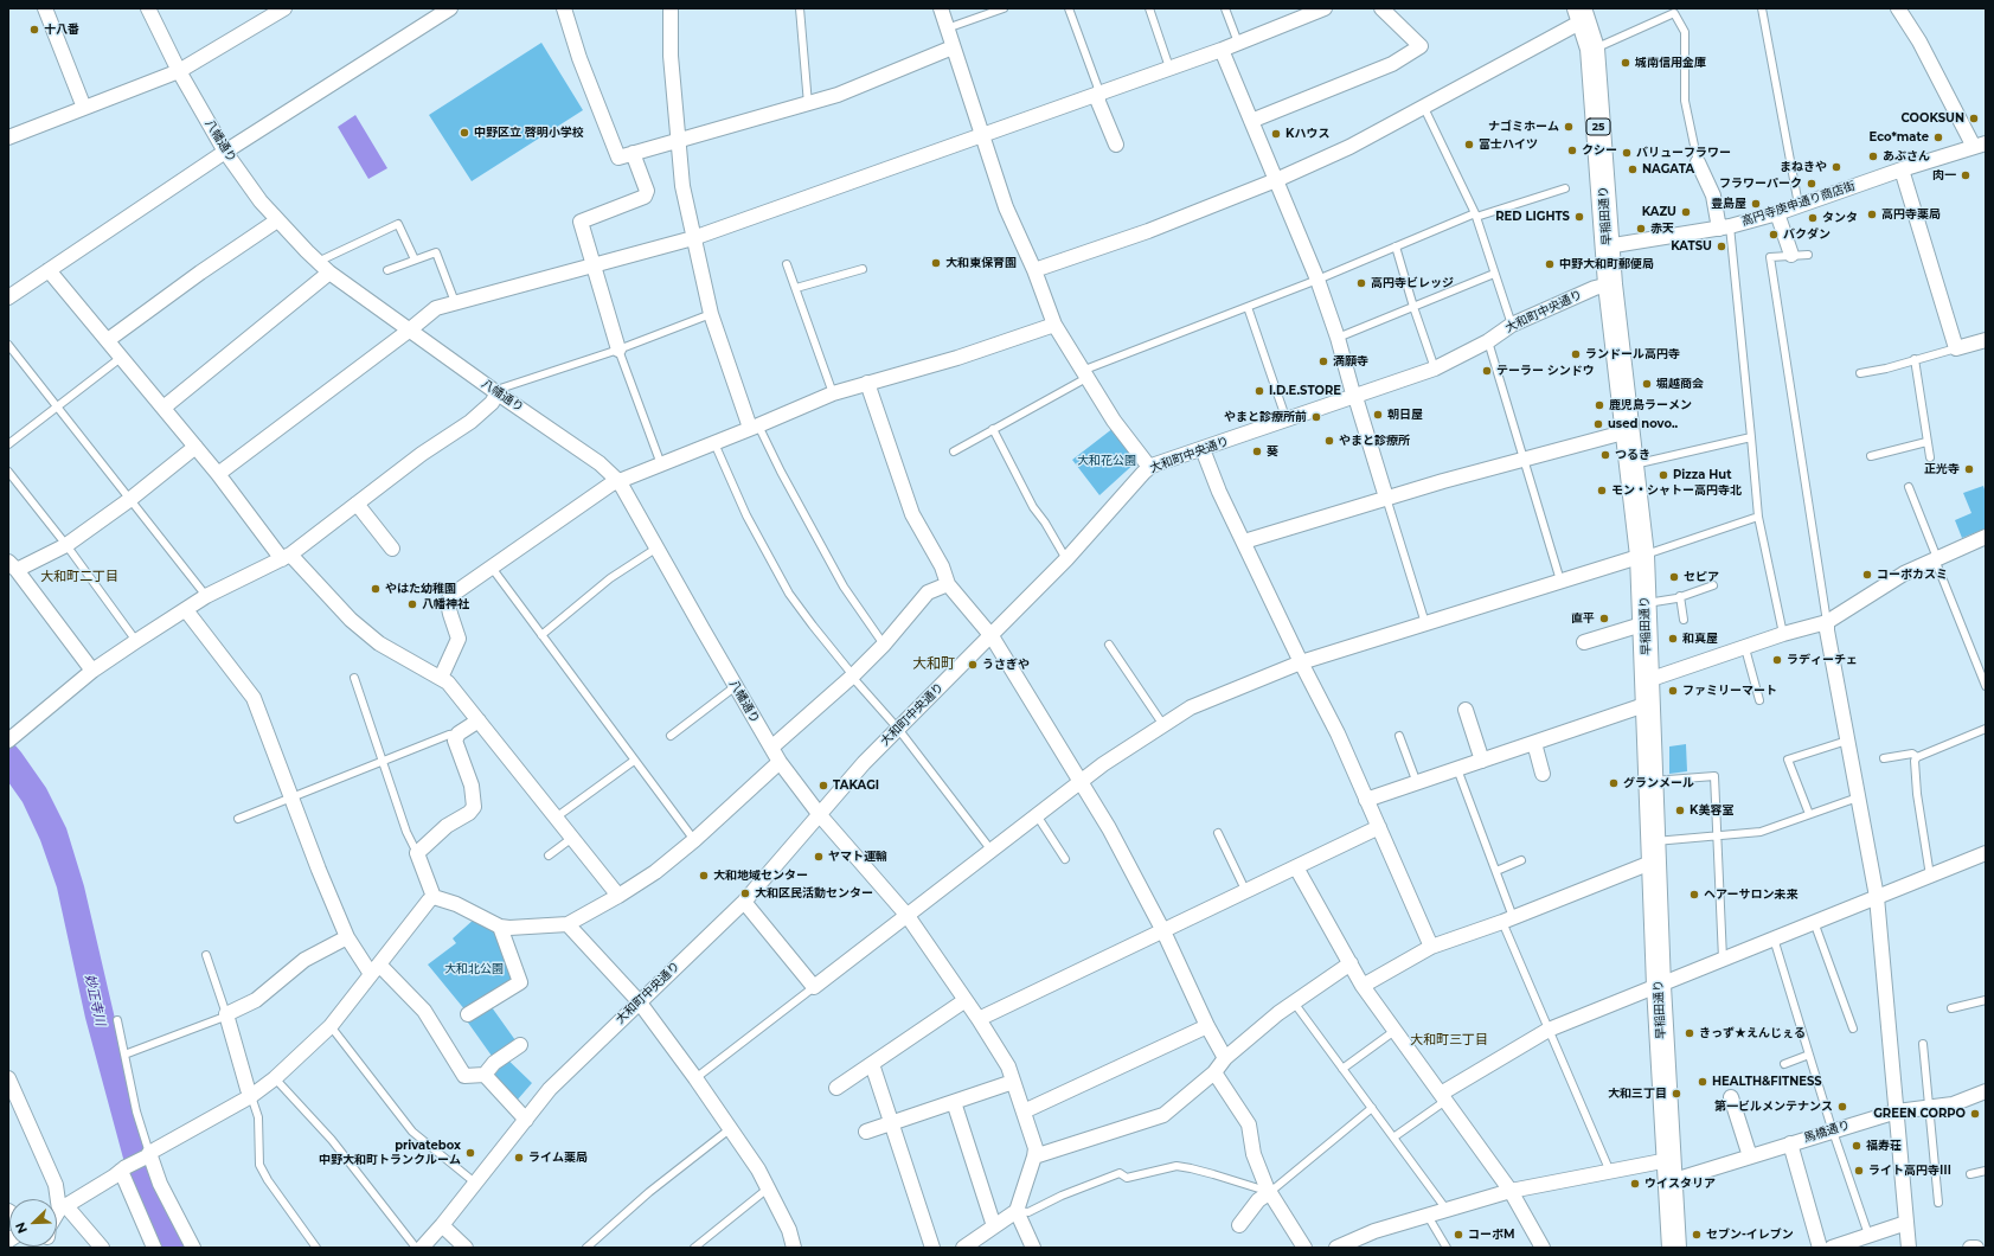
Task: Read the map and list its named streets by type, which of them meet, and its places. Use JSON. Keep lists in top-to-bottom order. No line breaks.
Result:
{"streets":{"main road":["25","早稲田通り"],"street":["八幡通り","高円寺庚申通り商店街","大和町中央通り","馬橋通り"]},"crossings":[["八幡通り","大和町中央通り"],["高円寺庚申通り商店街","早稲田通り"],["早稲田通り","大和町中央通り"],["早稲田通り","馬橋通り"]],"districts":["大和町二丁目","大和町","大和町三丁目"],"water":["妙正寺川"],"parks":["大和花公園","大和北公園"],"places":["十八番","城南信用金庫","COOKSUN","ナゴミホーム","中野区立 啓明小学校","Kハウス","Eco*mate","富士ハイツ","クシー","バリューフラワー","あぶさん","まねきや","NAGATA","肉一","フラワーパーク","豊島屋","KAZU","高円寺薬局","RED LIGHTS","タンタ","赤天","バクダン","KATSU","大和東保育園","中野大和町郵便局","高円寺ビレッジ","ランドール高円寺","満願寺","テーラー シンドウ","堀越商会","I.D.E.STORE","鹿児島ラーメン","朝日屋","やまと診療所前","used novo..","やまと診療所","葵","つるき","正光寺","Pizza Hut","モン・シャトー高円寺北","コーポカスミ","セピア","やはた幼稚園","八幡神社","直平","和真屋","ラディーチェ","うさぎや","ファミリーマート","グランメール","TAKAGI","K美容室","ヤマト運輸","大和地域センター","大和区民活動センター","ヘアーサロン未来","きっず★えんじぇる","HEALTH&FITNESS","大和三丁目","第一ビルメンテナンス","GREEN CORPO","福寿荘","privatebox 中野大和町トランクルーム","ライム薬局","ライト高円寺Ⅲ","ウイスタリア","コーポM","セブン-イレブン"],"north":"bottom left"}
